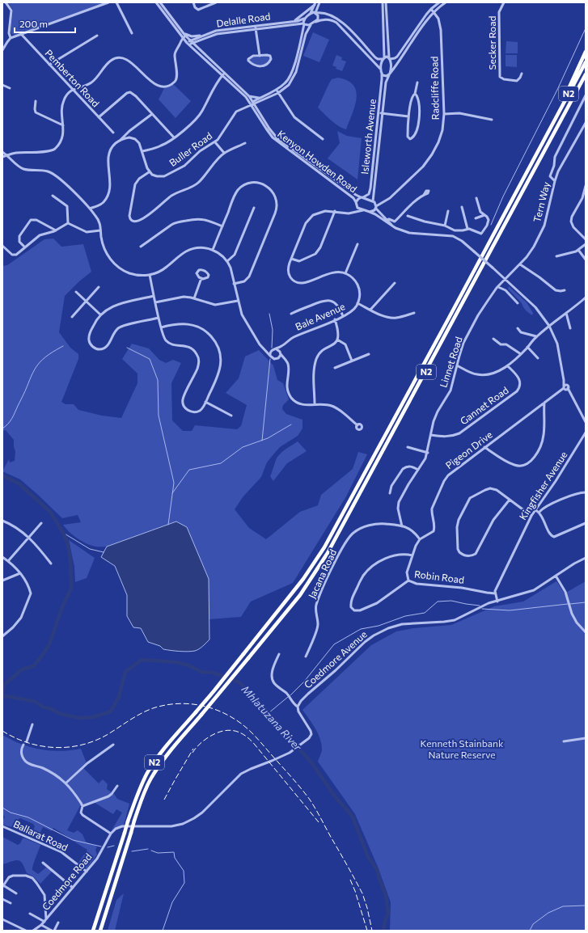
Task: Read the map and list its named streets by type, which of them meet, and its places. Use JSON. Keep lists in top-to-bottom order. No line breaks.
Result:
{"streets":{"highway":["N2"],"street":["Delalle Road","Secker Road","Pemberton Road","Radcliffe Road","Isleworth Avenue","Buller Road","Kenyon Howden Road","Tern Way","Bale Avenue","Linnet Road","Gannet Road","Pigeon Drive","Kingfisher Avenue","Jacana Road","Robin Road","Coedmore Avenue","Ballarat Road","Coedmore Road"]},"crossings":[["Delalle Road","Kenyon Howden Road"],["Radcliffe Road","Isleworth Avenue"],["Radcliffe Road","Kenyon Howden Road"],["Isleworth Avenue","Kenyon Howden Road"],["Buller Road","Kenyon Howden Road"],["Tern Way","Linnet Road"],["Linnet Road","Gannet Road"],["Linnet Road","Jacana Road"],["Pigeon Drive","Robin Road"],["Kingfisher Avenue","Robin Road"],["Ballarat Road","Coedmore Road"]],"water":["Mhlatuzana River"],"parks":["Kenneth Stainbank Nature Reserve"],"scale_bar":"200 m"}
